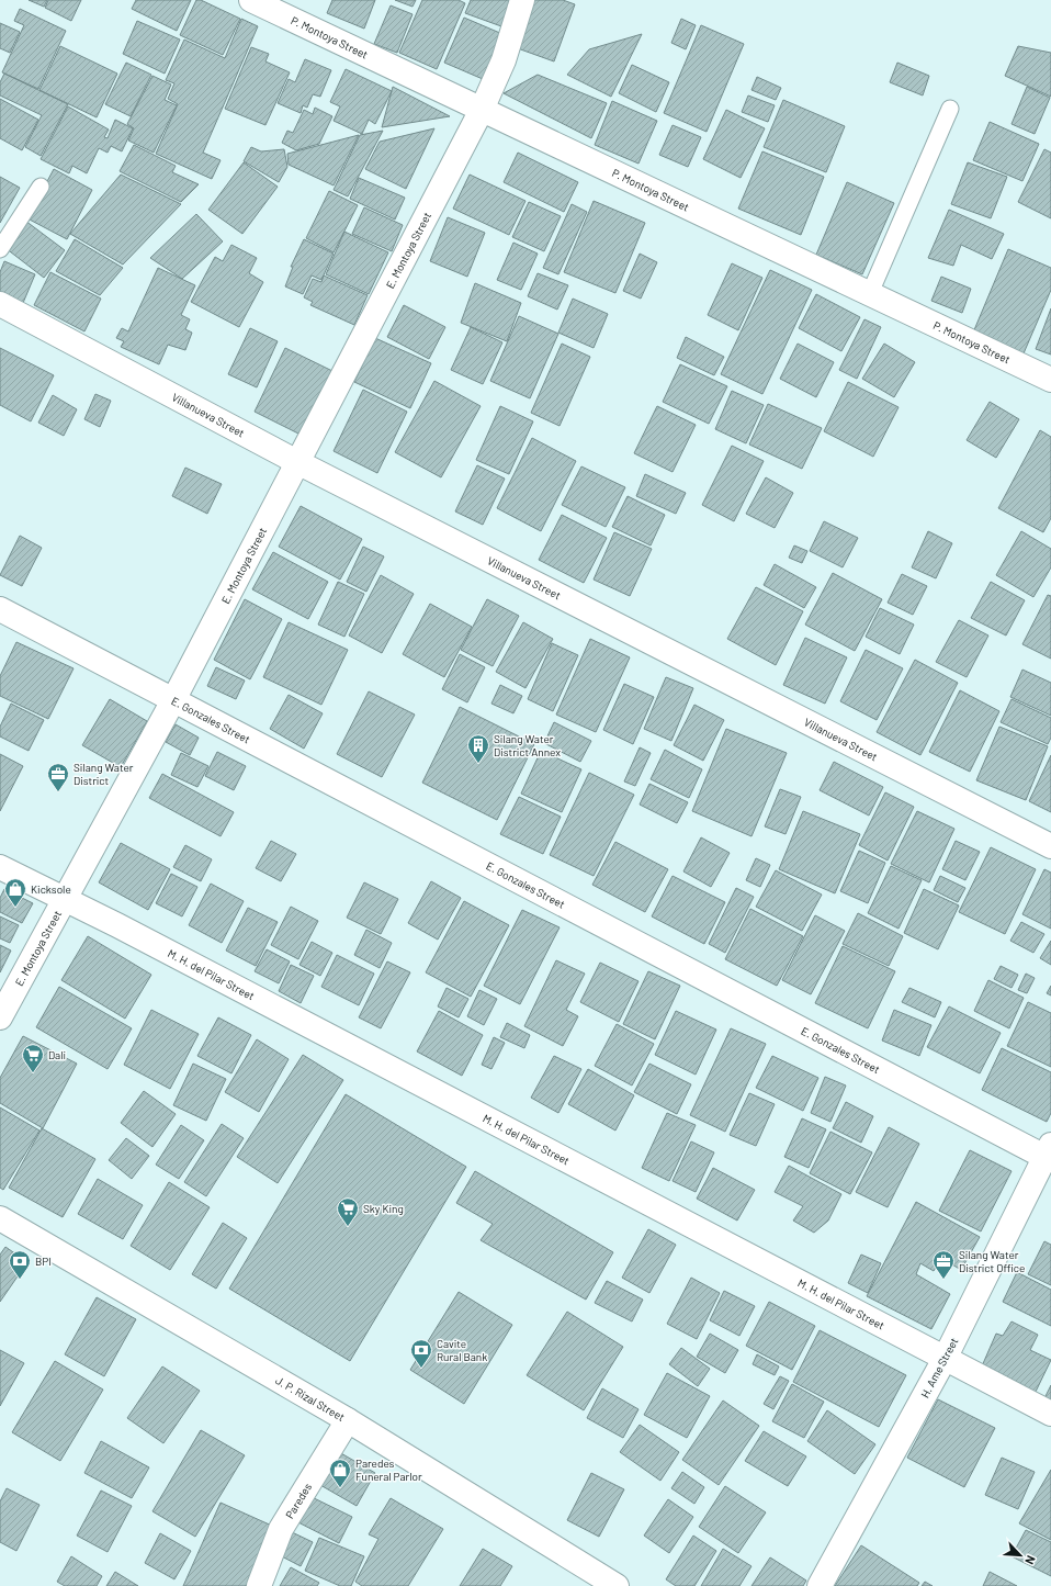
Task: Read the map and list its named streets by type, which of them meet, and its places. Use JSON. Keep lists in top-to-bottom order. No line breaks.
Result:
{"streets":{"street":["P. Montoya Street","E. Montoya Street","Villanueva Street","E. Gonzales Street","M. H. del Pilar Street","H. Ame Street","J. P. Rizal Street","Paredes"]},"crossings":[["P. Montoya Street","E. Montoya Street"],["E. Montoya Street","Villanueva Street"],["E. Montoya Street","E. Gonzales Street"],["E. Montoya Street","M. H. del Pilar Street"],["E. Gonzales Street","H. Ame Street"],["M. H. del Pilar Street","H. Ame Street"],["J. P. Rizal Street","Paredes"]],"places":{"building":["Silang Water District Annex"],"office":["Silang Water District","Silang Water District Office"],"shop":["Kicksole","Paredes Funeral Parlor"],"supermarket":["Dali","Sky King"],"bank":["BPI","Cavite Rural Bank"]},"north":"bottom right"}
